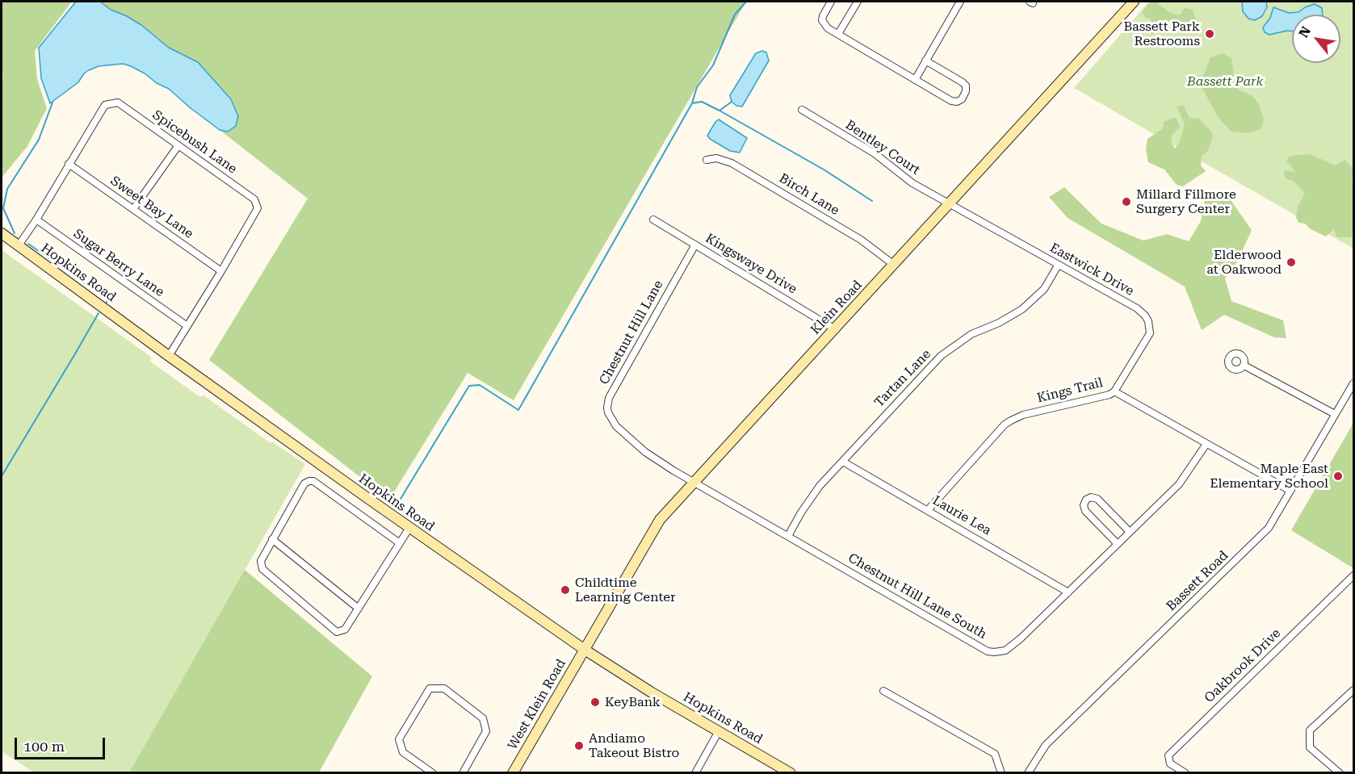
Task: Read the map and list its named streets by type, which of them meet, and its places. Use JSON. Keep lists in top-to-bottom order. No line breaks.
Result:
{"streets":{"street":["Spicebush Lane","Bentley Court","Birch Lane","Sweet Bay Lane","Sugar Berry Lane","Kingswaye Drive","Eastwick Drive","Hopkins Road","Klein Road","Chestnut Hill Lane","Tartan Lane","Kings Trail","Laurie Lea","Bassett Road","Chestnut Hill Lane South","Oakbrook Drive","West Klein Road"]},"crossings":[["Spicebush Lane","Sweet Bay Lane"],["Spicebush Lane","Sugar Berry Lane"],["Spicebush Lane","Hopkins Road"],["Bentley Court","Eastwick Drive"],["Bentley Court","Klein Road"],["Birch Lane","Klein Road"],["Kingswaye Drive","Klein Road"],["Kingswaye Drive","Chestnut Hill Lane"],["Eastwick Drive","Klein Road"],["Eastwick Drive","Tartan Lane"],["Eastwick Drive","Kings Trail"],["Hopkins Road","Klein Road"],["Hopkins Road","West Klein Road"],["Klein Road","Chestnut Hill Lane"],["Klein Road","Chestnut Hill Lane South"],["Klein Road","West Klein Road"],["Chestnut Hill Lane","Chestnut Hill Lane South"],["Tartan Lane","Laurie Lea"],["Tartan Lane","Chestnut Hill Lane South"],["Kings Trail","Laurie Lea"],["Kings Trail","Bassett Road"],["Kings Trail","Chestnut Hill Lane South"],["Laurie Lea","Chestnut Hill Lane South"]],"parks":["Bassett Park"],"places":["Bassett Park Restrooms","Millard Fillmore Surgery Center","Elderwood at Oakwood","Maple East Elementary School","Childtime Learning Center","KeyBank","Andiamo Takeout Bistro"],"scale_bar":"100 m","north":"top left"}
